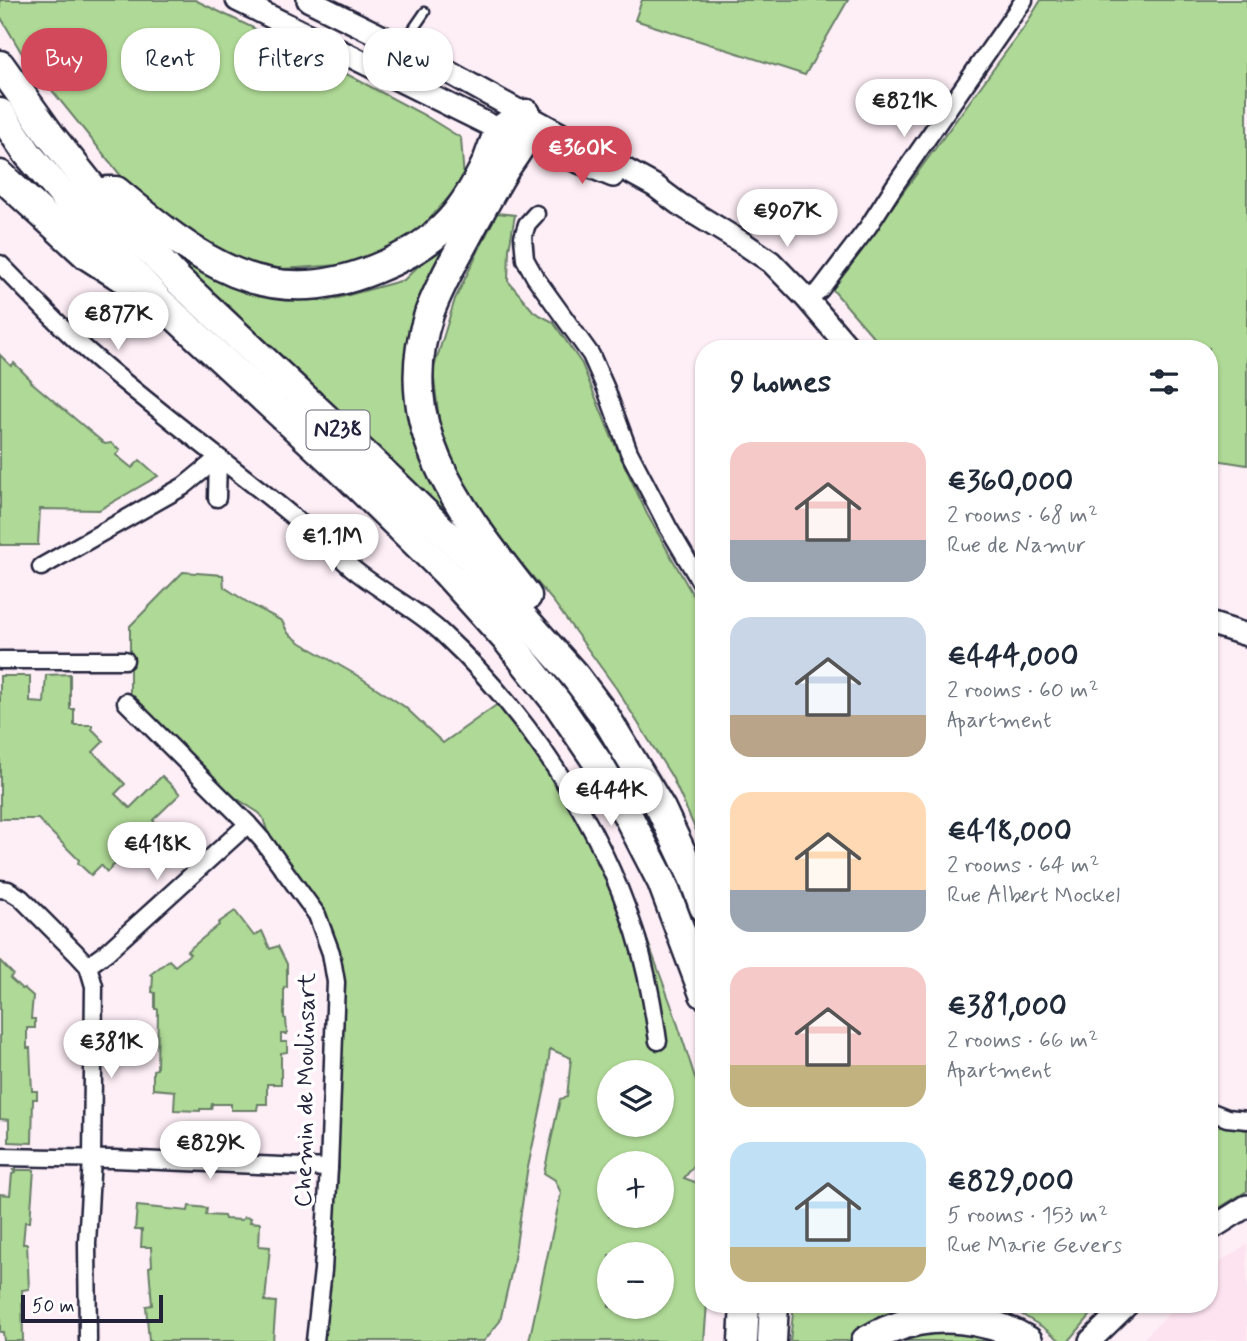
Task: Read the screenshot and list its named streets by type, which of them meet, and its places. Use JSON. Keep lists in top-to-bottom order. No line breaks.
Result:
{"streets":{"highway":["N238"],"street":["Chemin de Moulinsart"]},"scale_bar":"50 m","page":{"chip":["Buy","Rent","Filters","New"],"price":["€821K","€360K","€907K","€877K","€1.1M","€444K","€418K","€381K","€829K"],"heading":"9 homes","list":[{"name":"€360,000","note":"2 rooms · 68 m² · Rue de Namur"},{"name":"€444,000","note":"2 rooms · 60 m² · Apartment"},{"name":"€418,000","note":"2 rooms · 64 m² · Rue Albert Mockel"},{"name":"€381,000","note":"2 rooms · 66 m² · Apartment"},{"name":"€829,000","note":"5 rooms · 153 m² · Rue Marie Gevers"}],"map_buttons":["+","−"],"scale":"50 m"}}
